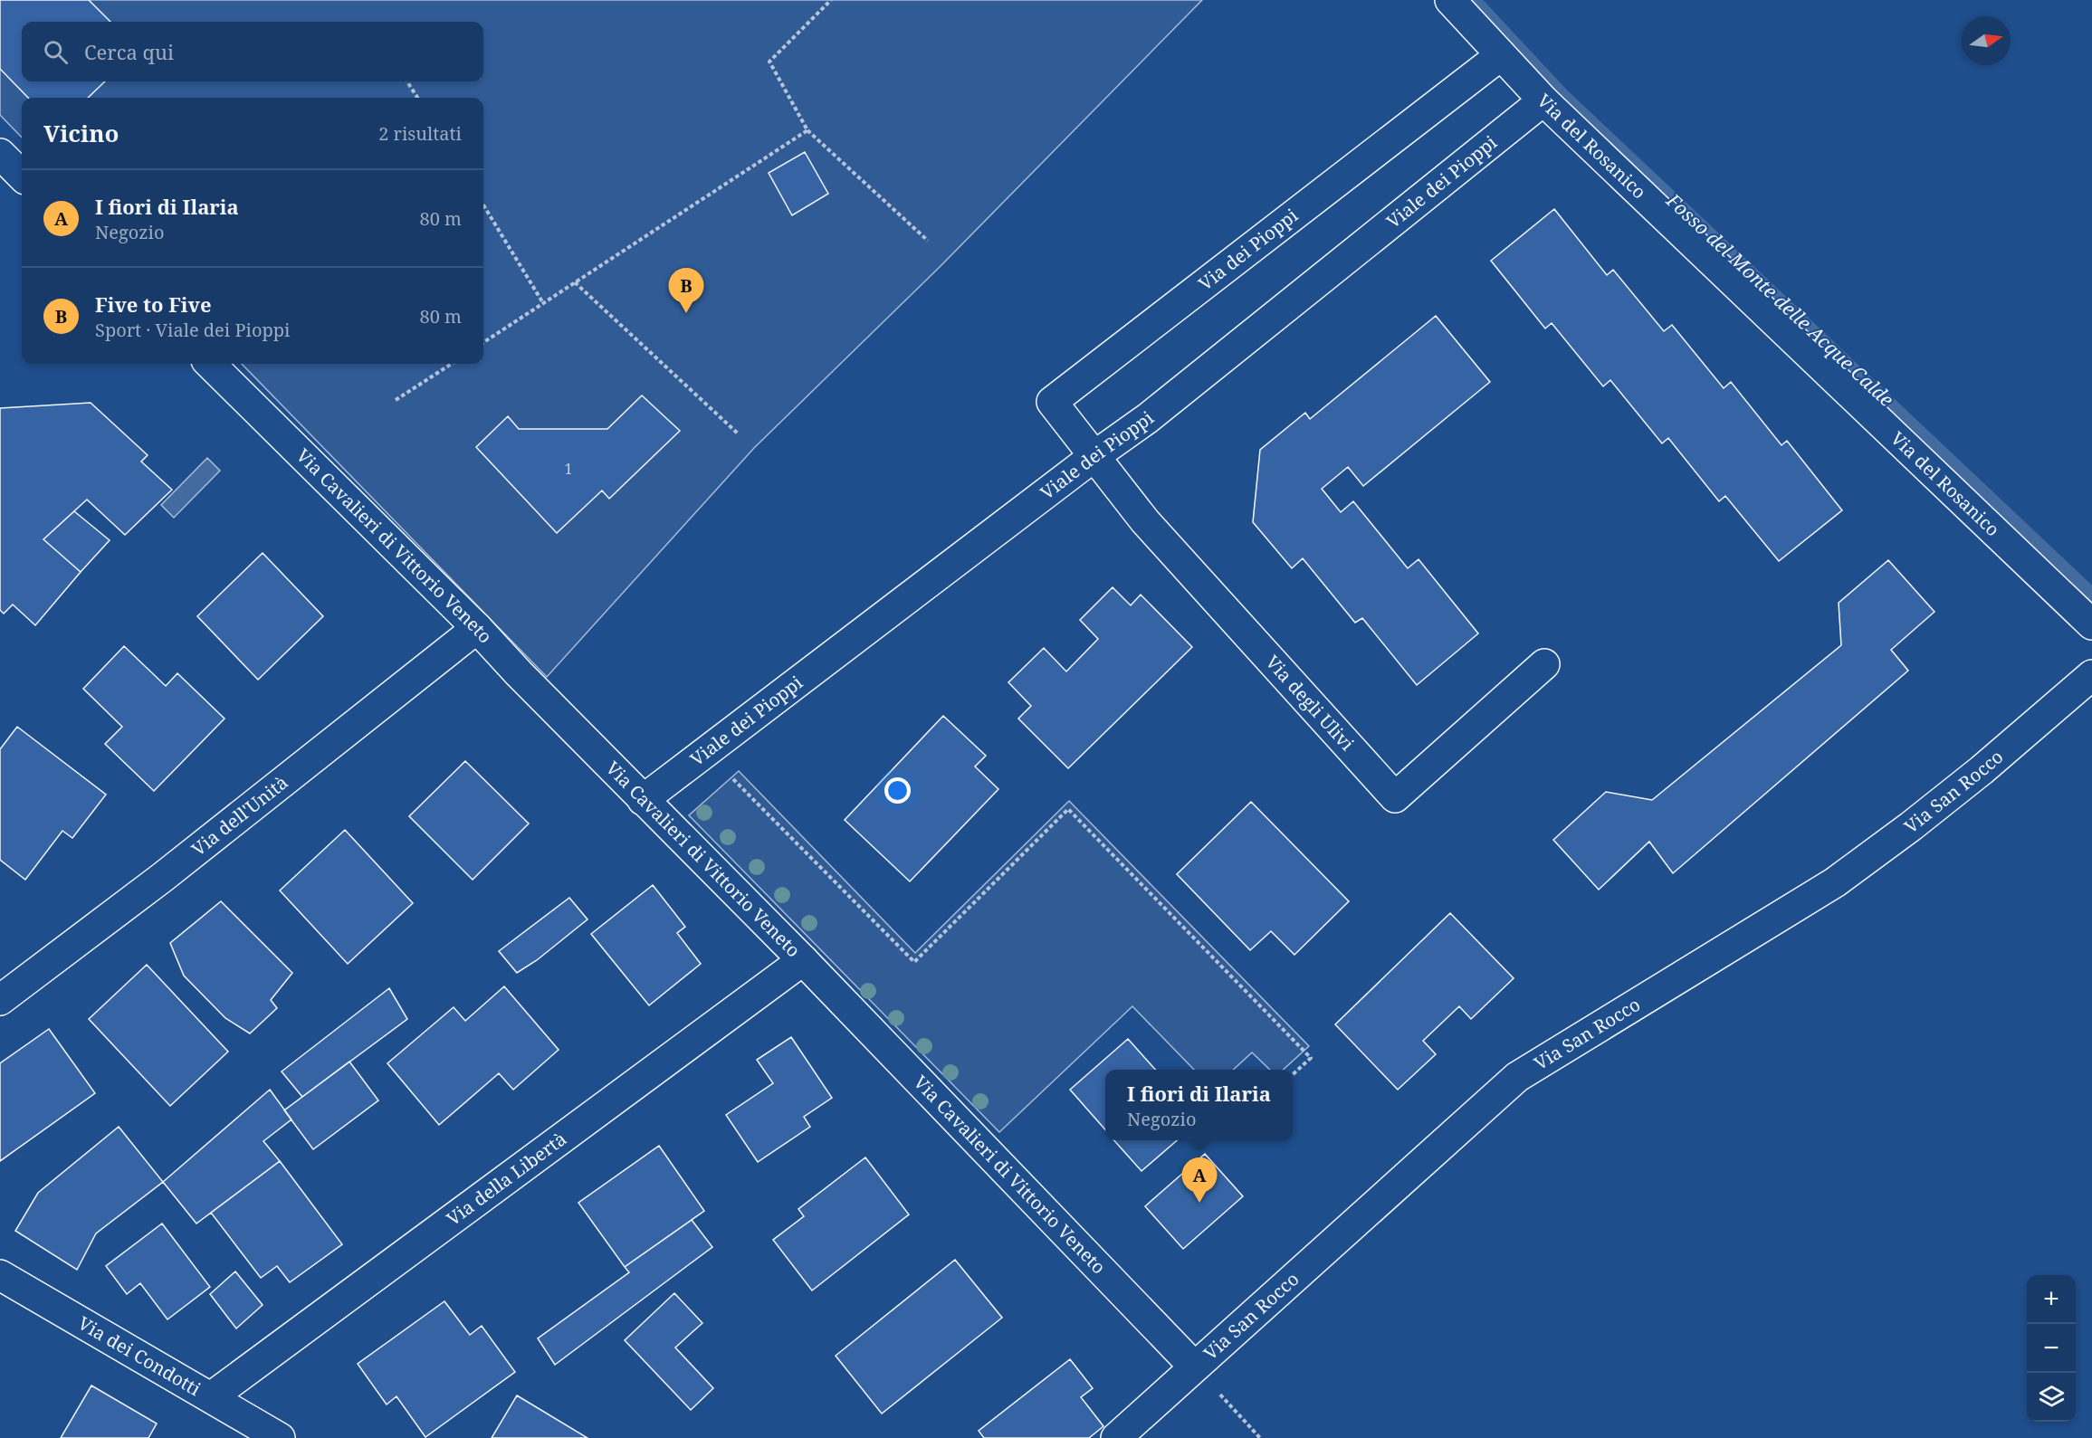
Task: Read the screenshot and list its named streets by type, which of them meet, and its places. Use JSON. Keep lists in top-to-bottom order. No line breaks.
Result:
{"streets":{"street":["Via del Rosanico","Viale dei Pioppi","Via dei Pioppi","Via Cavalieri di Vittorio Veneto","Via degli Ulivi","Via San Rocco","Via dell'Unità","Via della Libertà","Via dei Condotti"]},"crossings":[["Via del Rosanico","Viale dei Pioppi"],["Via del Rosanico","Via dei Pioppi"],["Viale dei Pioppi","Via dei Pioppi"],["Viale dei Pioppi","Via Cavalieri di Vittorio Veneto"],["Viale dei Pioppi","Via degli Ulivi"],["Via dei Pioppi","Via degli Ulivi"],["Via Cavalieri di Vittorio Veneto","Via San Rocco"],["Via Cavalieri di Vittorio Veneto","Via dell'Unità"],["Via Cavalieri di Vittorio Veneto","Via della Libertà"],["Via della Libertà","Via dei Condotti"]],"water":["Fosso del Monte delle Acque Calde"],"house_numbers":["1"],"north":"right","page":{"search":"Cerca qui","heading":["Vicino","2 risultati"],"list":[{"mark":"A","name":"I fiori di Ilaria","note":"Negozio","value":"80 m"},{"mark":"B","name":"Five to Five","note":"Sport · Viale dei Pioppi","value":"80 m"}],"pins":["B","A"],"popup":["I fiori di Ilaria","Negozio"],"map_buttons":["+","−"]}}
